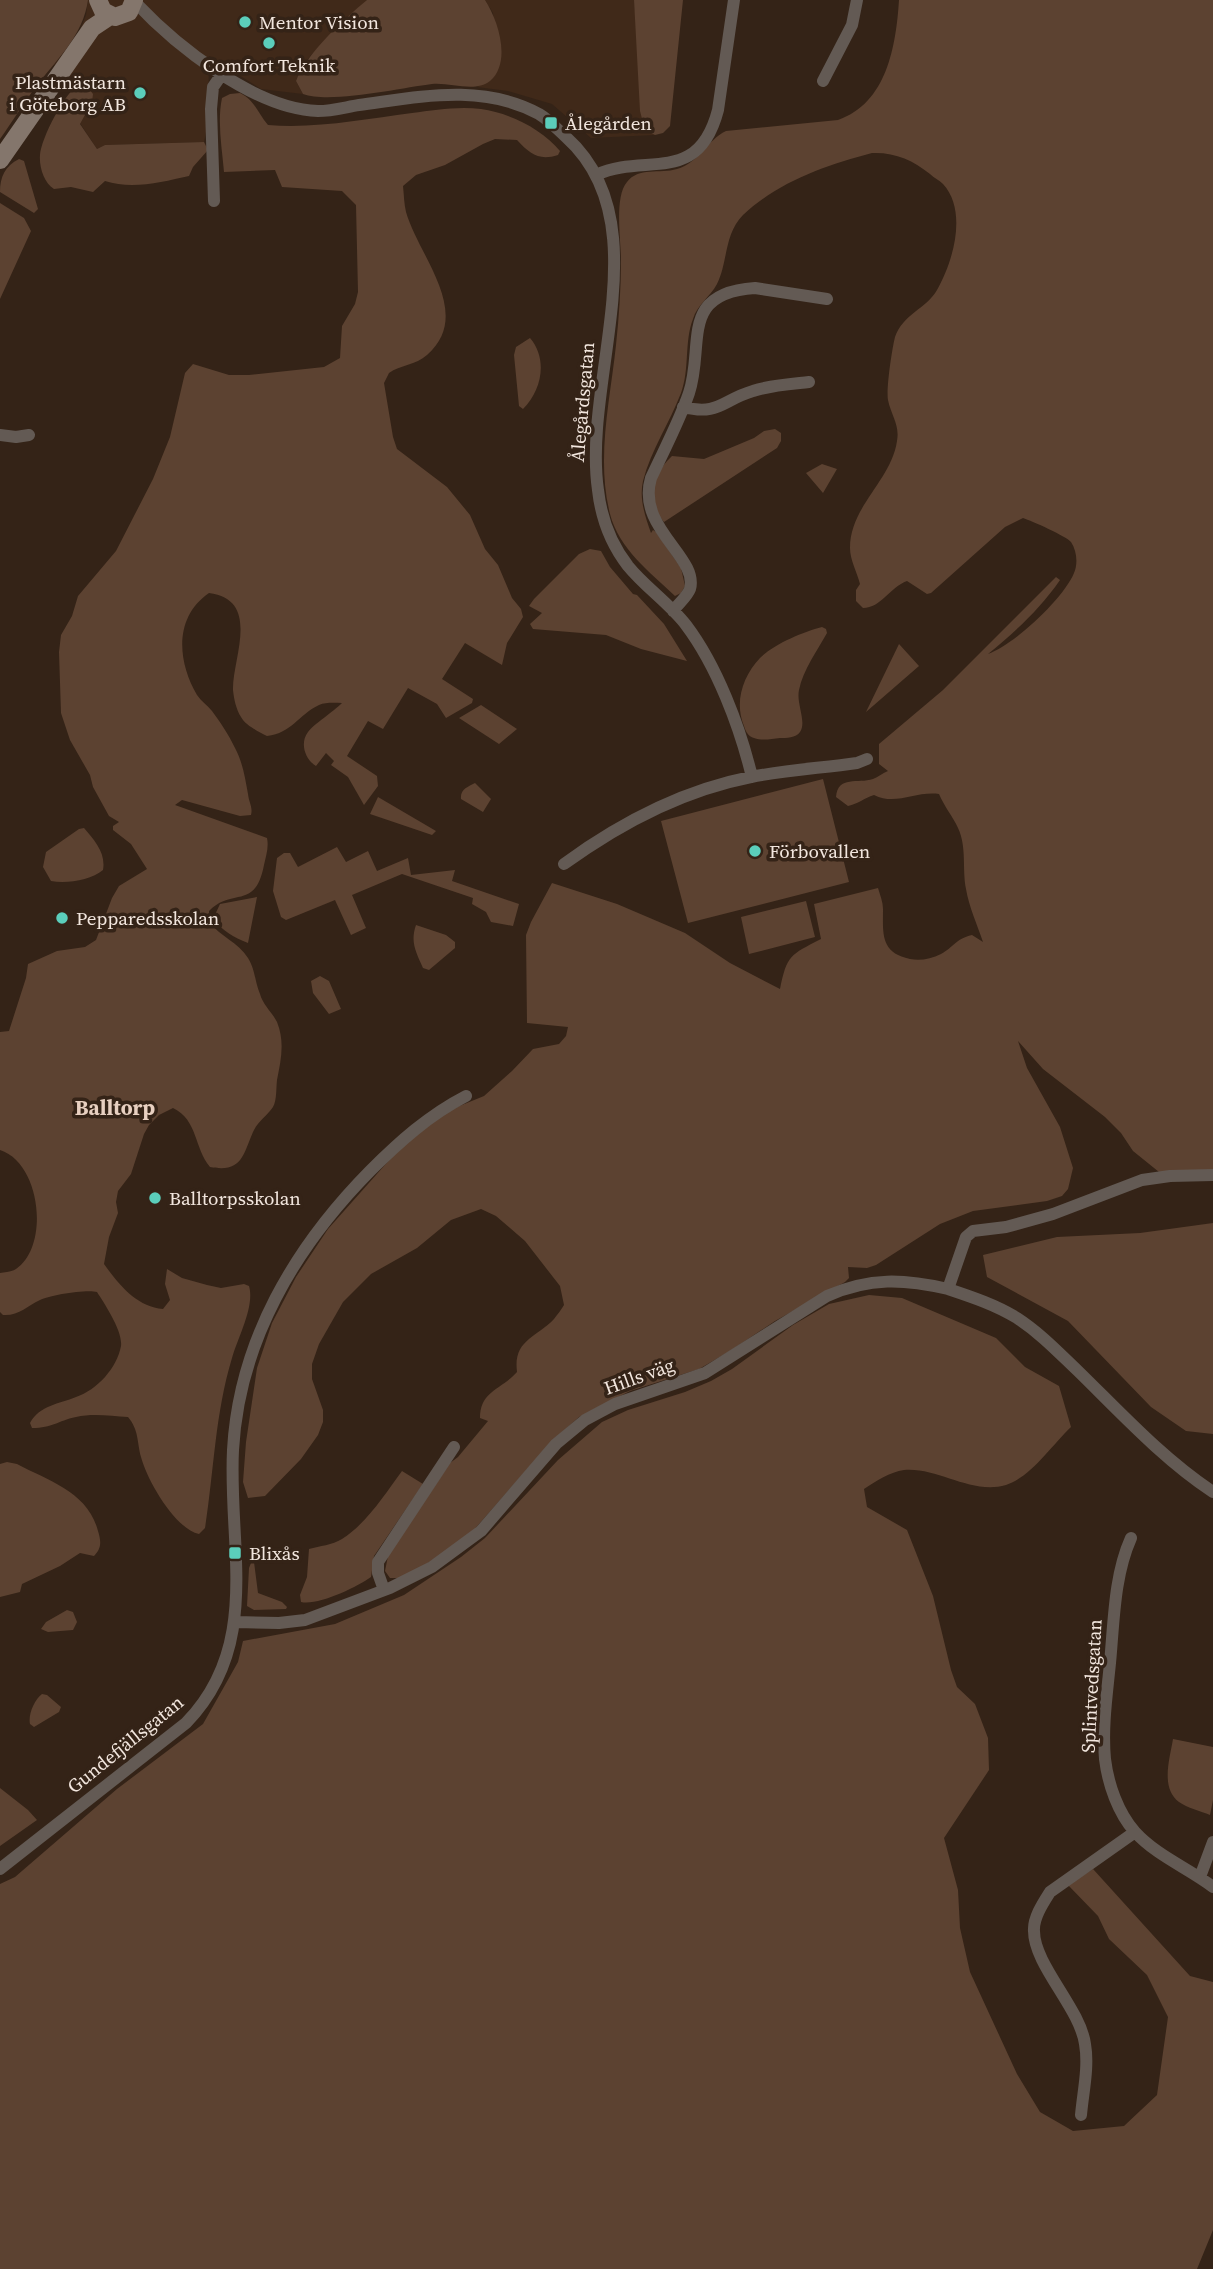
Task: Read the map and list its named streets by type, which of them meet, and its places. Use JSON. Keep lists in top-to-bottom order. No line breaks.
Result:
{"streets":{"street":["Ålegårdsgatan","Hills väg","Splintvedsgatan","Gundefjällsgatan"]},"districts":["Balltorp"],"places":{"other":["Mentor Vision","Comfort Teknik","Plastmästarn i Göteborg AB","Förbovallen","Pepparedsskolan","Balltorpsskolan"],"transit":["Ålegården","Blixås"]}}
